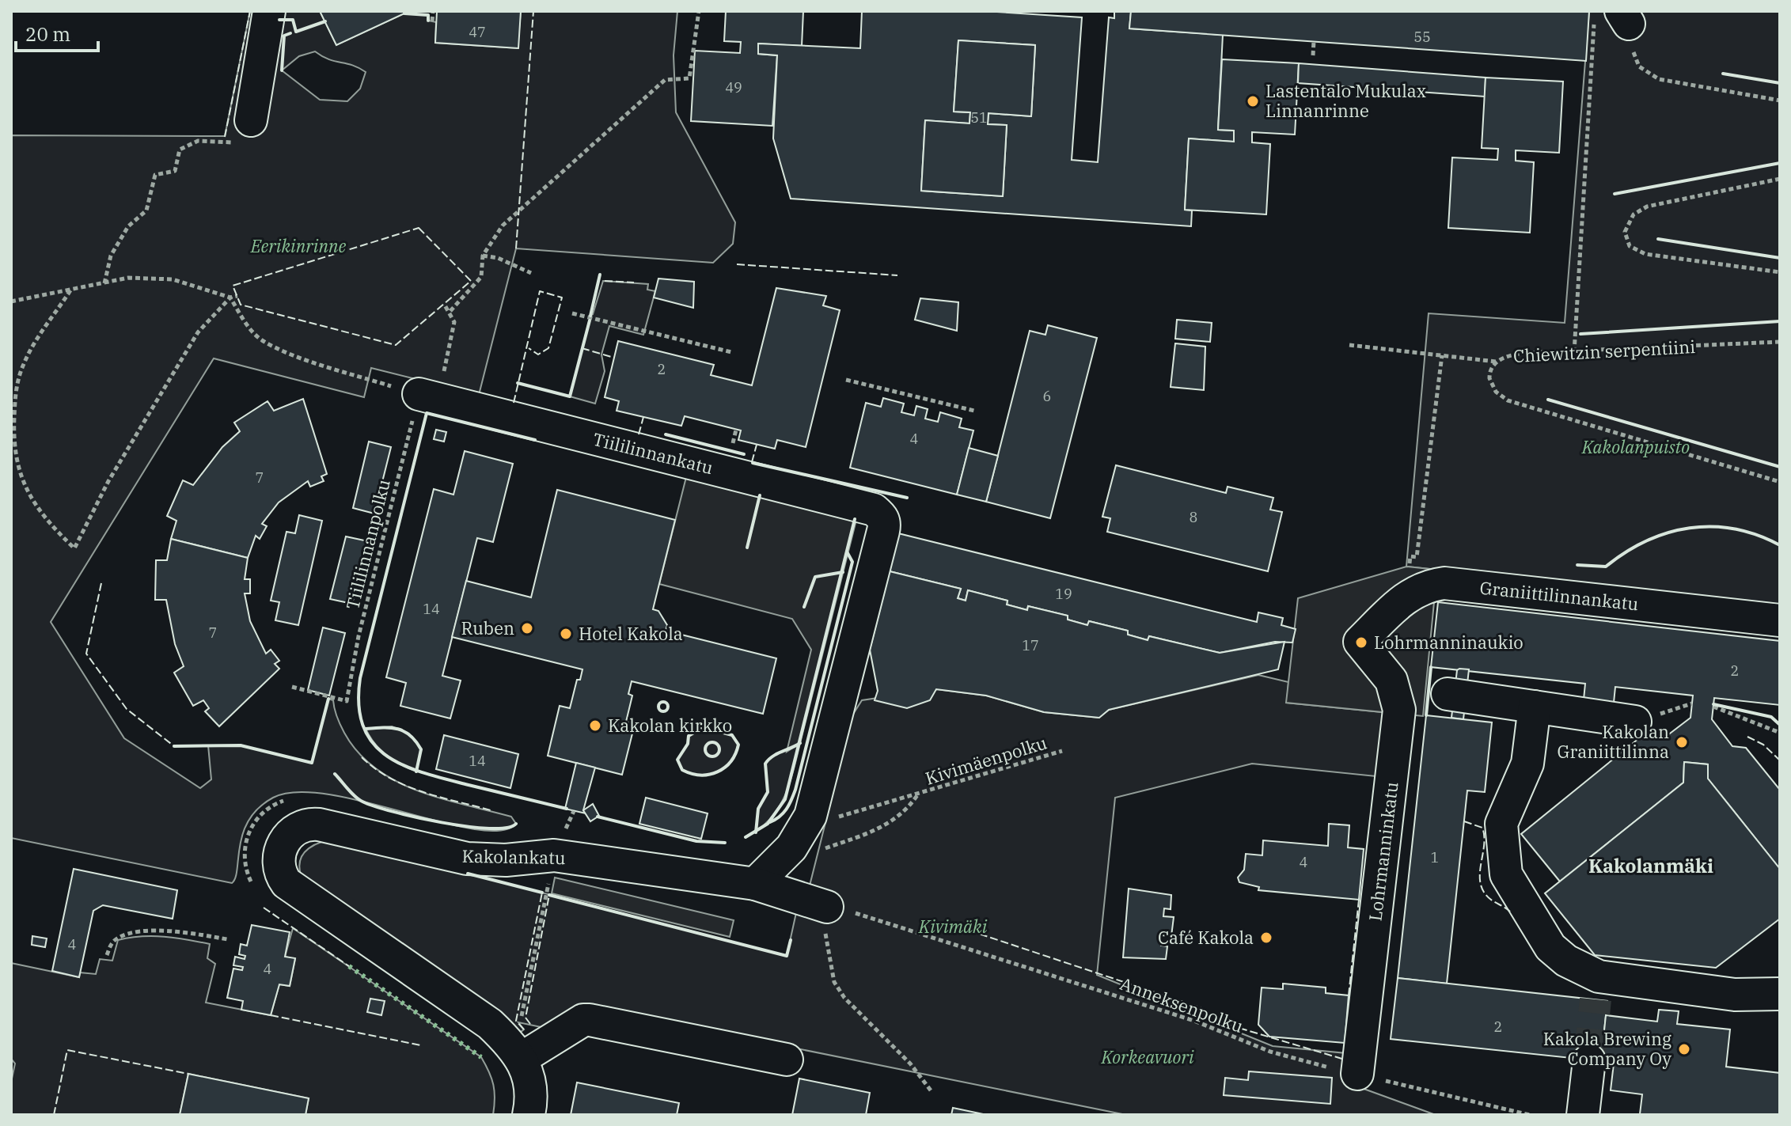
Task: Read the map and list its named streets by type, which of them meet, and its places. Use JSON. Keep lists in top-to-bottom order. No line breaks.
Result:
{"streets":{"street":["Tiililinnankatu","Graniittilinnankatu","Lohrmanninkatu","Kakolankatu"],"path":["Chiewitzin serpentiini","Tiililinnanpolku","Kivimäenpolku","Anneksenpolku"]},"crossings":[["Tiililinnankatu","Tiililinnanpolku"],["Graniittilinnankatu","Lohrmanninkatu"],["Lohrmanninkatu","Anneksenpolku"],["Kakolankatu","Anneksenpolku"]],"districts":["Kakolanmäki"],"parks":["Eerikinrinne","Kakolanpuisto","Kivimäki","Korkeavuori"],"places":["Lastentalo Mukulax Linnanrinne","Ruben","Hotel Kakola","Lohrmanninaukio","Kakolan kirkko","Kakolan Graniittilinna","Café Kakola","Kakola Brewing Company Oy"],"house_numbers":["47","55","49","51","2","6","4","7","8","19","14","7","17","2","14","1","4","4","4","2"],"scale_bar":"20 m"}
